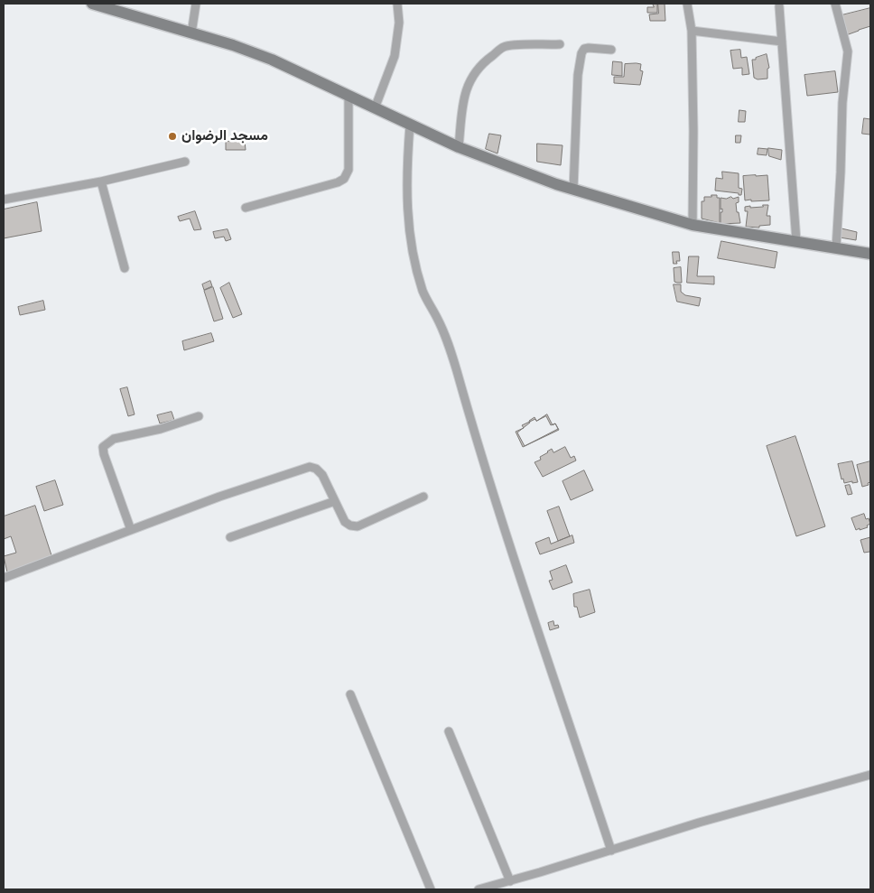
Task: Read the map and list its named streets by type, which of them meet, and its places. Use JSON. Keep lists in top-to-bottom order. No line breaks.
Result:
{"places":["مسجد الرضوان"]}
